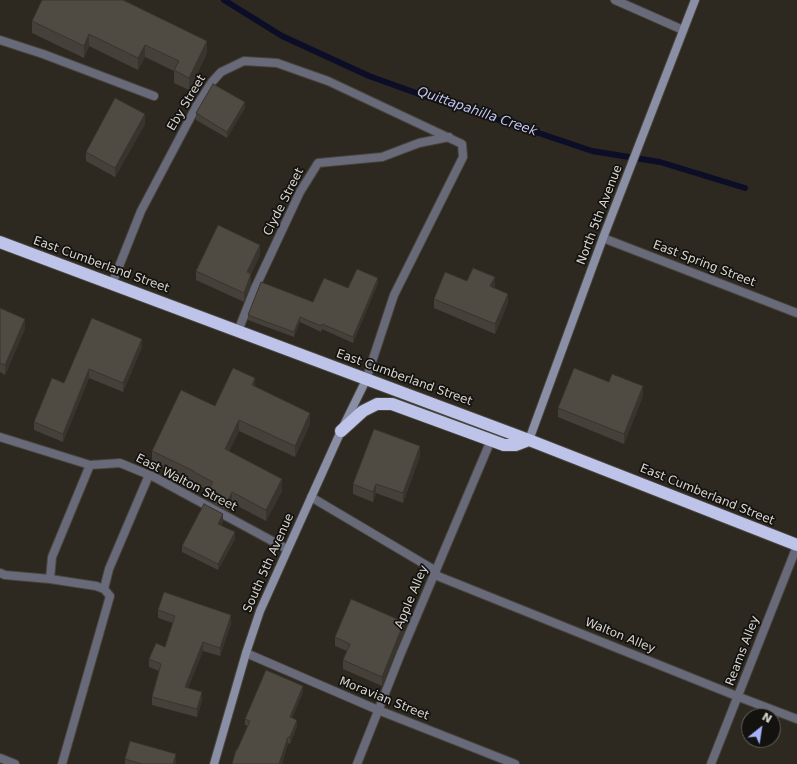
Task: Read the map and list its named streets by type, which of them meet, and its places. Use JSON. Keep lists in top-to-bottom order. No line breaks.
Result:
{"streets":{"highway":["East Cumberland Street"],"street":["Eby Street","Clyde Street","North 5th Avenue","East Spring Street","East Walton Street","South 5th Avenue","Apple Alley","Walton Alley","Reams Alley","Moravian Street"]},"crossings":[["Eby Street","Clyde Street"],["Eby Street","East Cumberland Street"],["Eby Street","South 5th Avenue"],["Clyde Street","East Cumberland Street"],["North 5th Avenue","East Spring Street"],["North 5th Avenue","East Cumberland Street"],["East Cumberland Street","South 5th Avenue"],["East Cumberland Street","Reams Alley"],["East Walton Street","South 5th Avenue"],["South 5th Avenue","Walton Alley"],["South 5th Avenue","Moravian Street"],["Apple Alley","Walton Alley"],["Apple Alley","Moravian Street"],["Walton Alley","Reams Alley"]],"water":["Quittapahilla Creek"],"north":"top right"}
